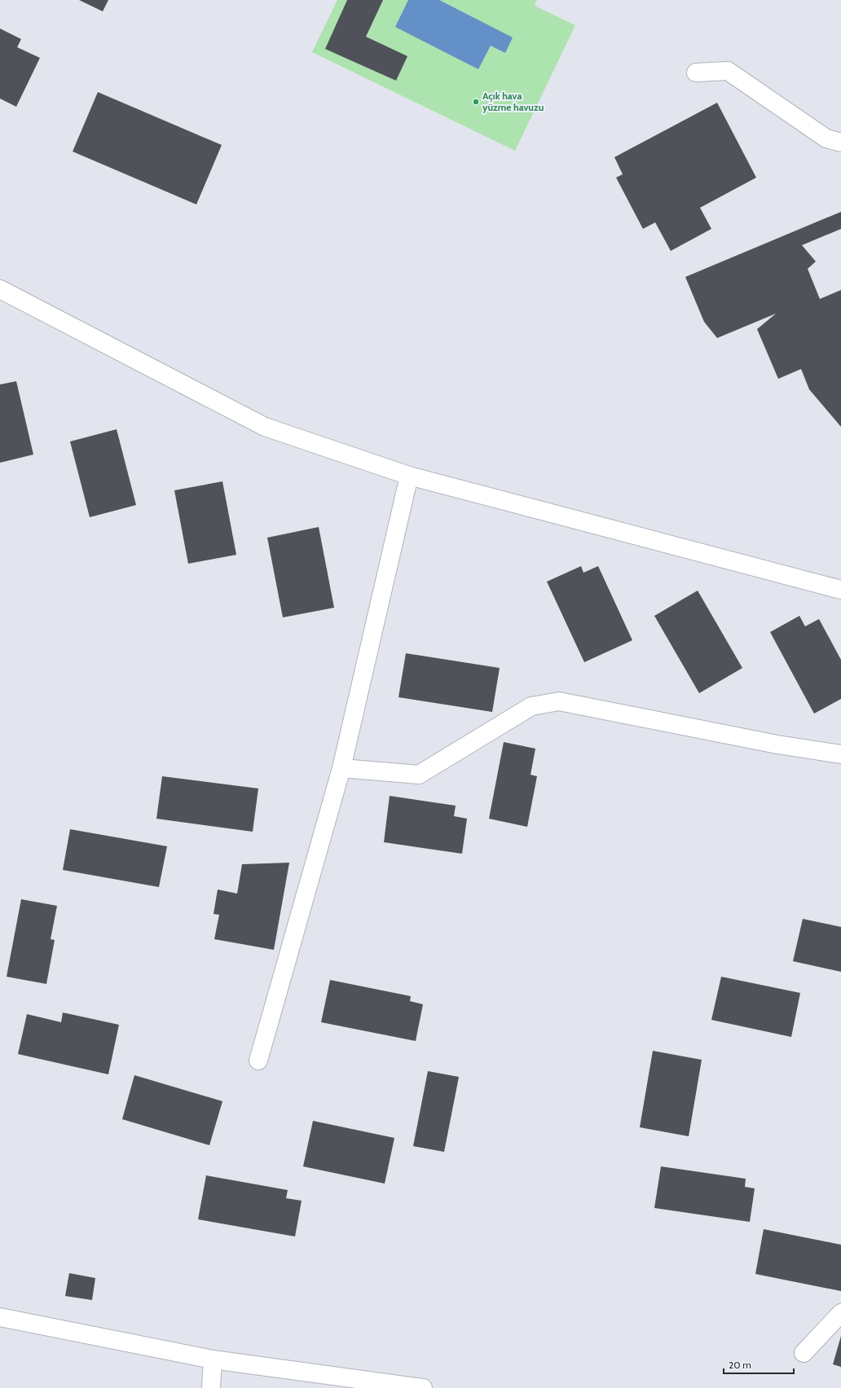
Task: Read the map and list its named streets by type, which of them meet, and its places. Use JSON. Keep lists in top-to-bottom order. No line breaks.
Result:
{"places":["Açık hava yüzme havuzu"],"scale_bar":"20 m"}
